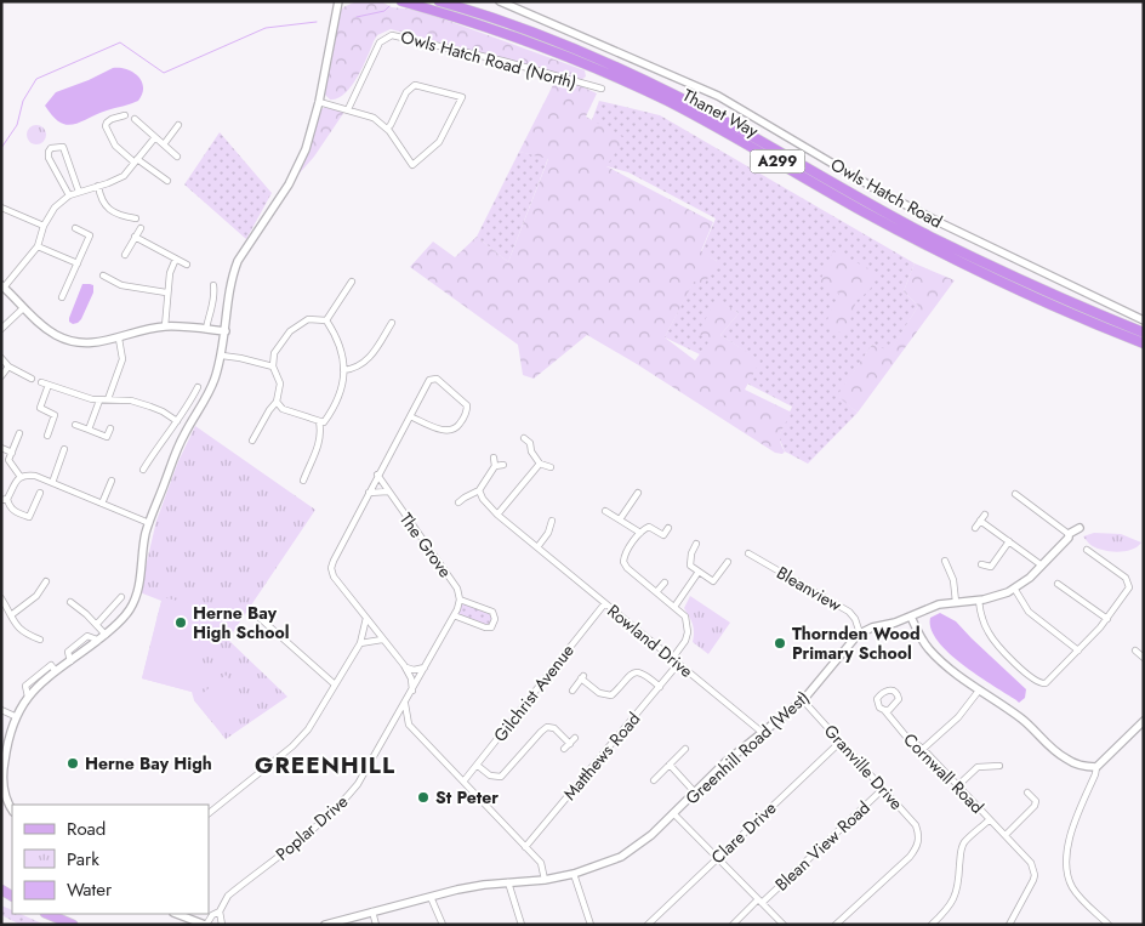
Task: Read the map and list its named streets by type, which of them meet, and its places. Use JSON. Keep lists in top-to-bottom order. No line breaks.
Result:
{"streets":{"highway":["Thanet Way","A299"],"street":["Owls Hatch Road (North)","Owls Hatch Road","The Grove","Bleanview","Rowland Drive","Gilchrist Avenue","Greenhill Road (West)","Matthews Road","Granville Drive","Cornwall Road","Poplar Drive","Clare Drive","Blean View Road"]},"crossings":[["Bleanview","Greenhill Road (West)"],["Rowland Drive","Gilchrist Avenue"],["Rowland Drive","Greenhill Road (West)"],["Rowland Drive","Matthews Road"],["Greenhill Road (West)","Granville Drive"],["Granville Drive","Clare Drive"],["Granville Drive","Blean View Road"]],"districts":["GREENHILL"],"places":["Herne Bay High School","Thornden Wood Primary School","Herne Bay High","St Peter"],"legend":["Road","Park","Water"]}
